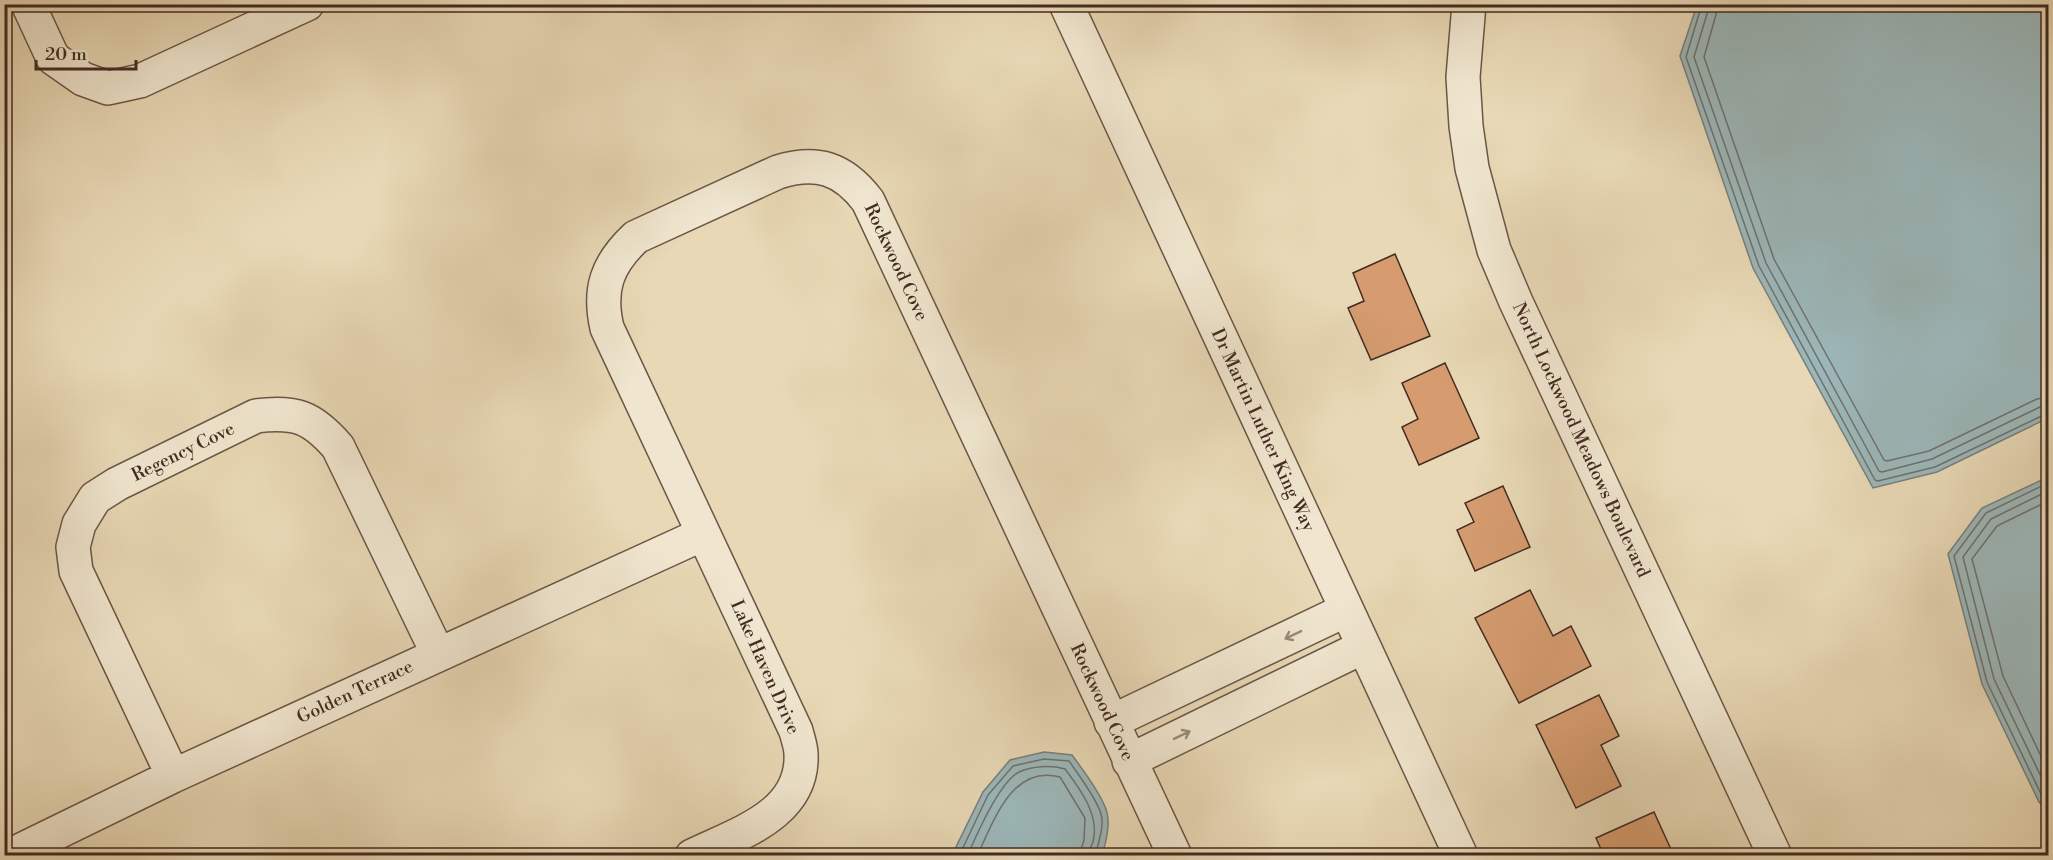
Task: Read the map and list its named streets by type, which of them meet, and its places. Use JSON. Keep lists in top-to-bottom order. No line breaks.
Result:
{"streets":{"street":["Rockwood Cove","Dr Martin Luther King Way","North Lockwood Meadows Boulevard","Regency Cove","Lake Haven Drive","Golden Terrace"]},"crossings":[["Rockwood Cove","Lake Haven Drive"],["Rockwood Cove","Golden Terrace"],["Regency Cove","Golden Terrace"],["Lake Haven Drive","Golden Terrace"]],"scale_bar":"20 m"}
